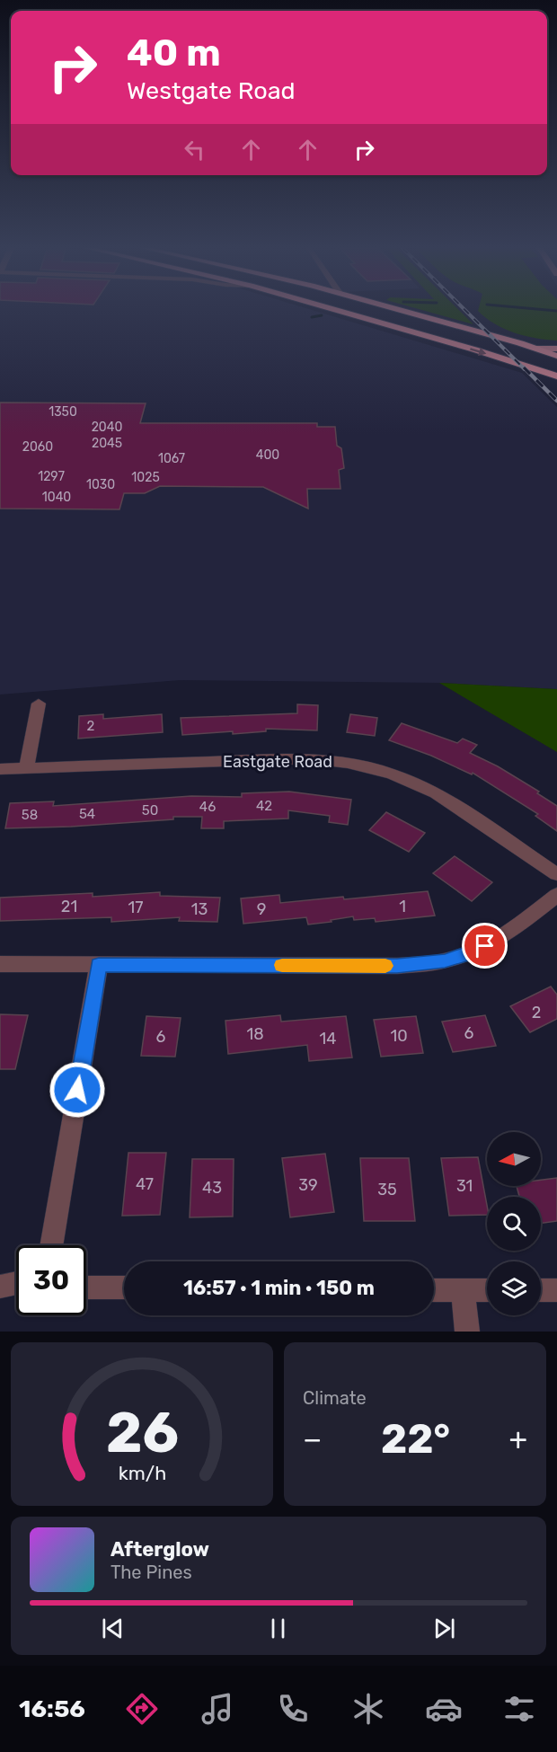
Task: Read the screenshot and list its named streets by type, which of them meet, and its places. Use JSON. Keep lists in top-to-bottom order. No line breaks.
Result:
{"streets":{"street":["Eastgate Road"]},"house_numbers":["1350","2040","2045","2060","400","1067","1297","1025","1030","1040","2","42","46","50","54","58","21","1","17","13","9","2","6","18","10","6","14","47","39","31","43","35"],"north":"left","page":{"turn":["40 m","Westgate Road"],"limit":"30","trip":"16:57 · 1 min · 150 m","tile":"Climate","heat":["−","22°","+"],"song":["Afterglow","The Pines"],"tabs":"16:56","gauge":["26","km/h"]}}
